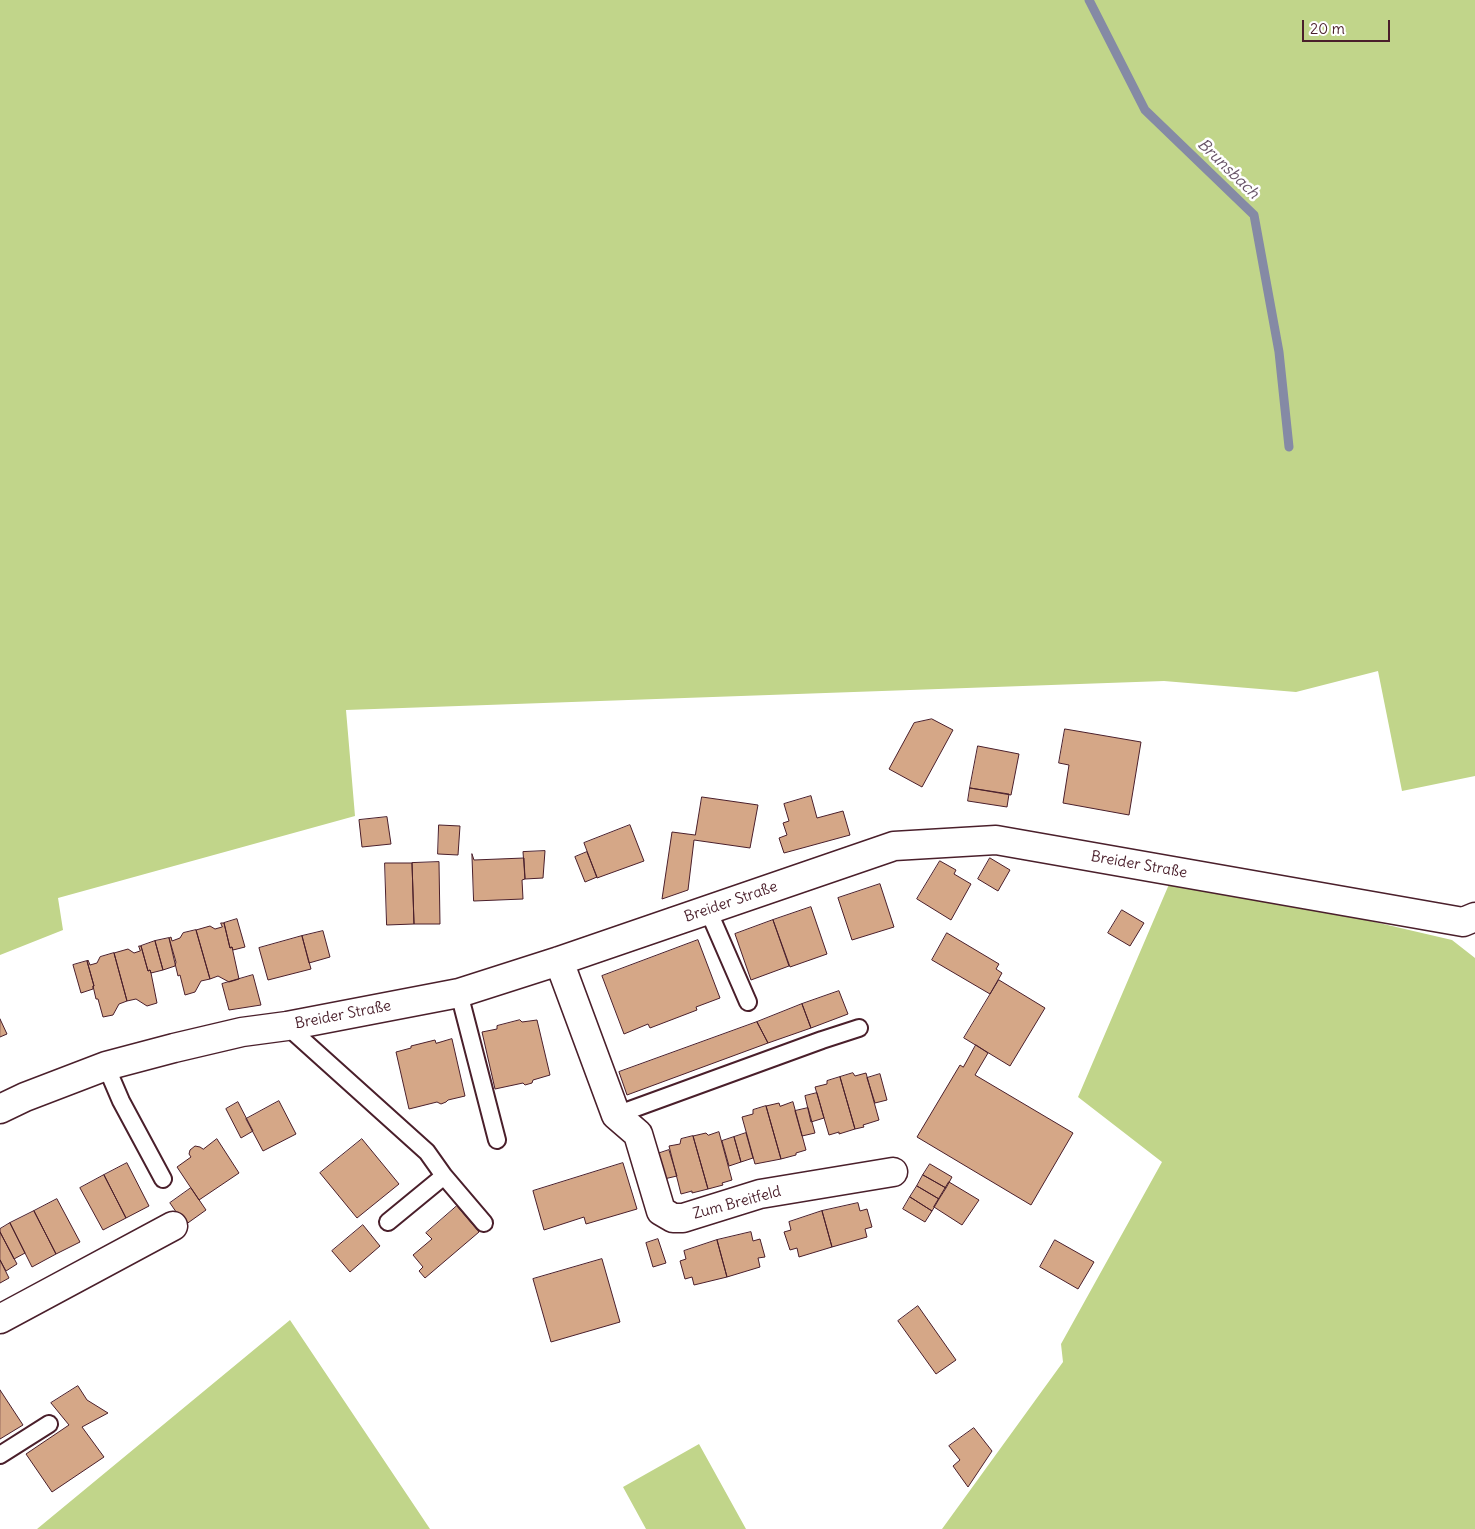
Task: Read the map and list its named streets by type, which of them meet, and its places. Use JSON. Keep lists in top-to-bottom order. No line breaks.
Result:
{"streets":{"street":["Breider Straße","Zum Breitfeld"]},"crossings":[["Breider Straße","Zum Breitfeld"]],"water":["Brunsbach"],"scale_bar":"20 m"}
